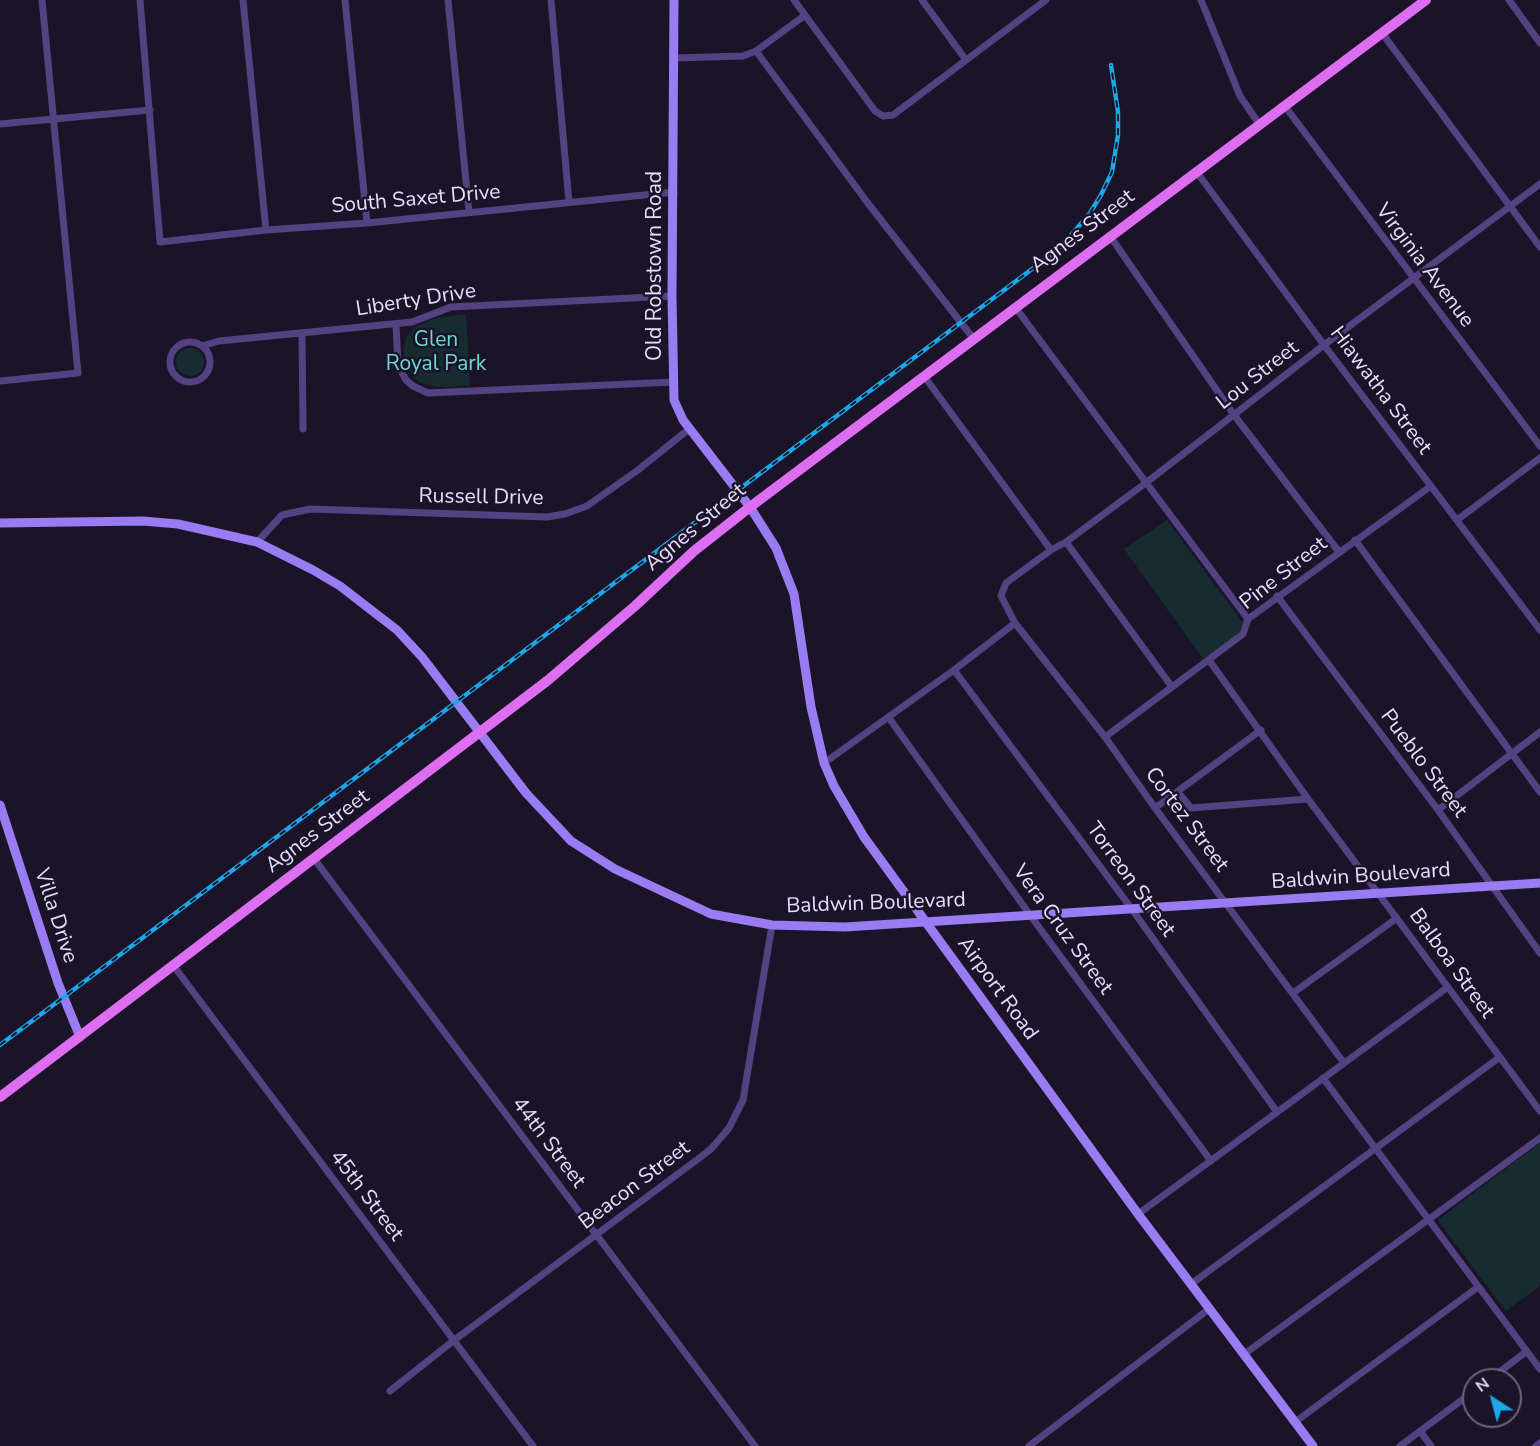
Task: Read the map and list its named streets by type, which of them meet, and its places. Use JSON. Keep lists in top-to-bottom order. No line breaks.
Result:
{"streets":{"main road":["Agnes Street"],"street":["South Saxet Drive","Old Robstown Road","Virginia Avenue","Liberty Drive","Lou Street","Hiawatha Street","Russell Drive","Pine Street","Pueblo Street","Cortez Street","Baldwin Boulevard","Torreon Street","Villa Drive","Vera Cruz Street","Balboa Street","Airport Road","44th Street","Beacon Street","45th Street"]},"crossings":[["South Saxet Drive","Old Robstown Road"],["Agnes Street","Old Robstown Road"],["Agnes Street","Virginia Avenue"],["Agnes Street","Hiawatha Street"],["Agnes Street","Baldwin Boulevard"],["Agnes Street","Villa Drive"],["Agnes Street","Airport Road"],["Agnes Street","44th Street"],["Agnes Street","45th Street"],["Old Robstown Road","Liberty Drive"],["Old Robstown Road","Russell Drive"],["Old Robstown Road","Airport Road"],["Virginia Avenue","Lou Street"],["Lou Street","Hiawatha Street"],["Lou Street","Cortez Street"],["Hiawatha Street","Pine Street"],["Russell Drive","Baldwin Boulevard"],["Pine Street","Pueblo Street"],["Pine Street","Cortez Street"],["Pine Street","Balboa Street"],["Pueblo Street","Baldwin Boulevard"],["Cortez Street","Baldwin Boulevard"],["Baldwin Boulevard","Torreon Street"],["Baldwin Boulevard","Vera Cruz Street"],["Baldwin Boulevard","Balboa Street"],["Baldwin Boulevard","Airport Road"],["Baldwin Boulevard","Beacon Street"],["44th Street","Beacon Street"],["Beacon Street","45th Street"]],"parks":["Glen Royal Park"],"north":"top left"}
